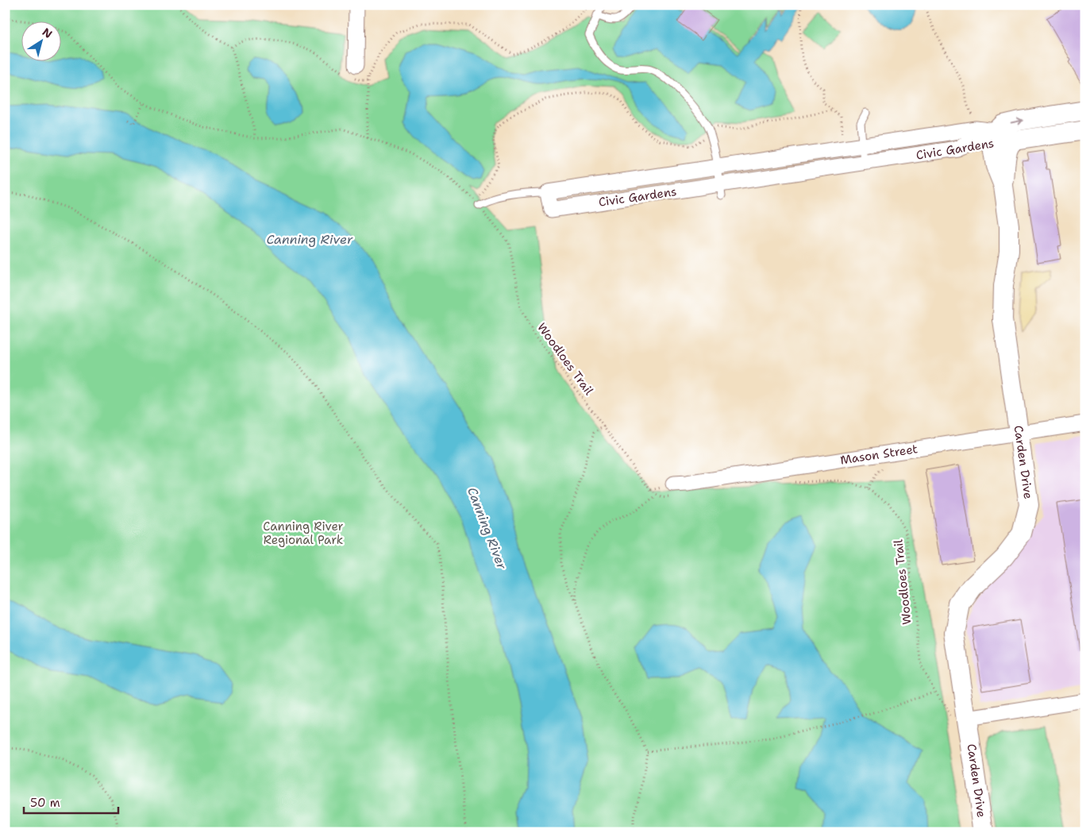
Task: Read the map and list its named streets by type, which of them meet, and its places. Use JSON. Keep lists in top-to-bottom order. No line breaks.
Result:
{"streets":{"street":["Civic Gardens","Mason Street","Carden Drive"],"path":["Woodloes Trail"]},"crossings":[["Civic Gardens","Carden Drive"],["Woodloes Trail","Carden Drive"],["Mason Street","Carden Drive"]],"water":["Canning River"],"parks":["Canning River Regional Park"],"scale_bar":"50 m","north":"top right"}
